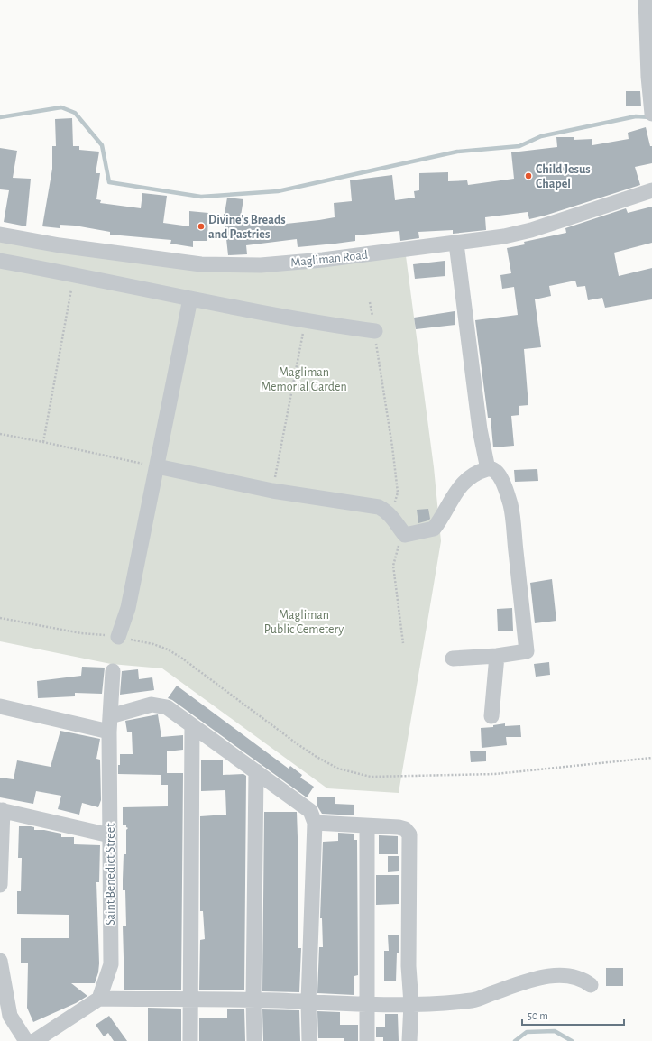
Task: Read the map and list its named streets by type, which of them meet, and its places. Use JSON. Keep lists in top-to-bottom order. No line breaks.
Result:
{"streets":{"street":["Magliman Road","Saint Benedict Street"]},"parks":["Magliman Memorial Garden","Magliman Public Cemetery"],"places":["Child Jesus Chapel","Divine's Breads and Pastries"],"scale_bar":"50 m"}
